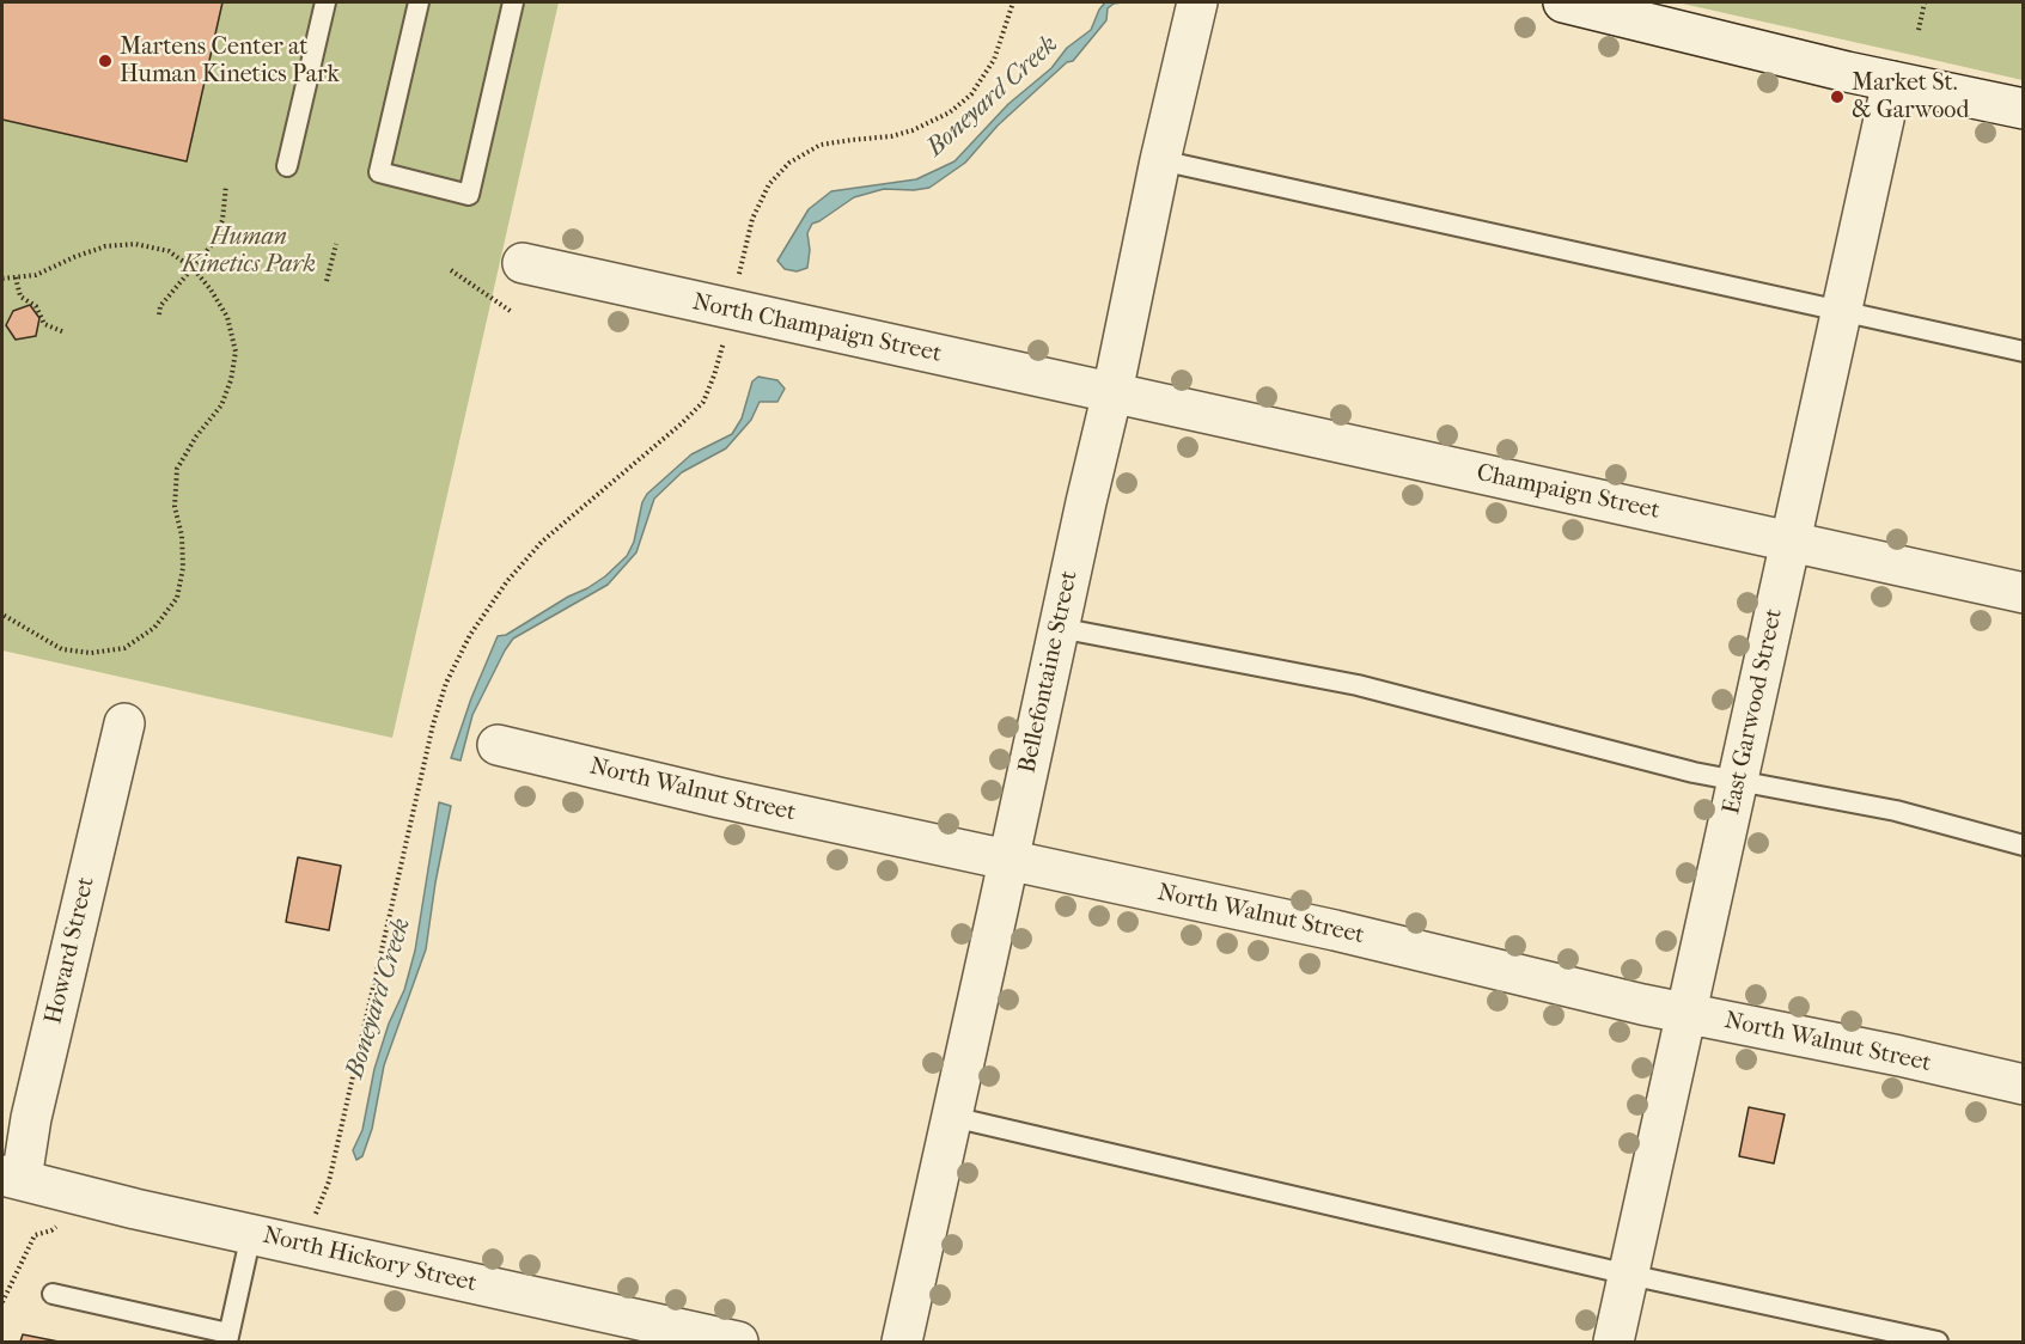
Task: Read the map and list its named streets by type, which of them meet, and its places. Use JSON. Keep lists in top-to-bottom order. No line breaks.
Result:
{"streets":{"street":["North Champaign Street","Champaign Street","Bellefontaine Street","East Garwood Street","North Walnut Street","Howard Street","North Hickory Street"]},"crossings":[["North Champaign Street","Champaign Street"],["North Champaign Street","Bellefontaine Street"],["Champaign Street","Bellefontaine Street"],["Champaign Street","East Garwood Street"],["Bellefontaine Street","North Walnut Street"],["East Garwood Street","North Walnut Street"],["Howard Street","North Hickory Street"]],"water":["Boneyard Creek"],"parks":["Human Kinetics Park"],"places":["Martens Center at Human Kinetics Park","Market St. & Garwood"]}
